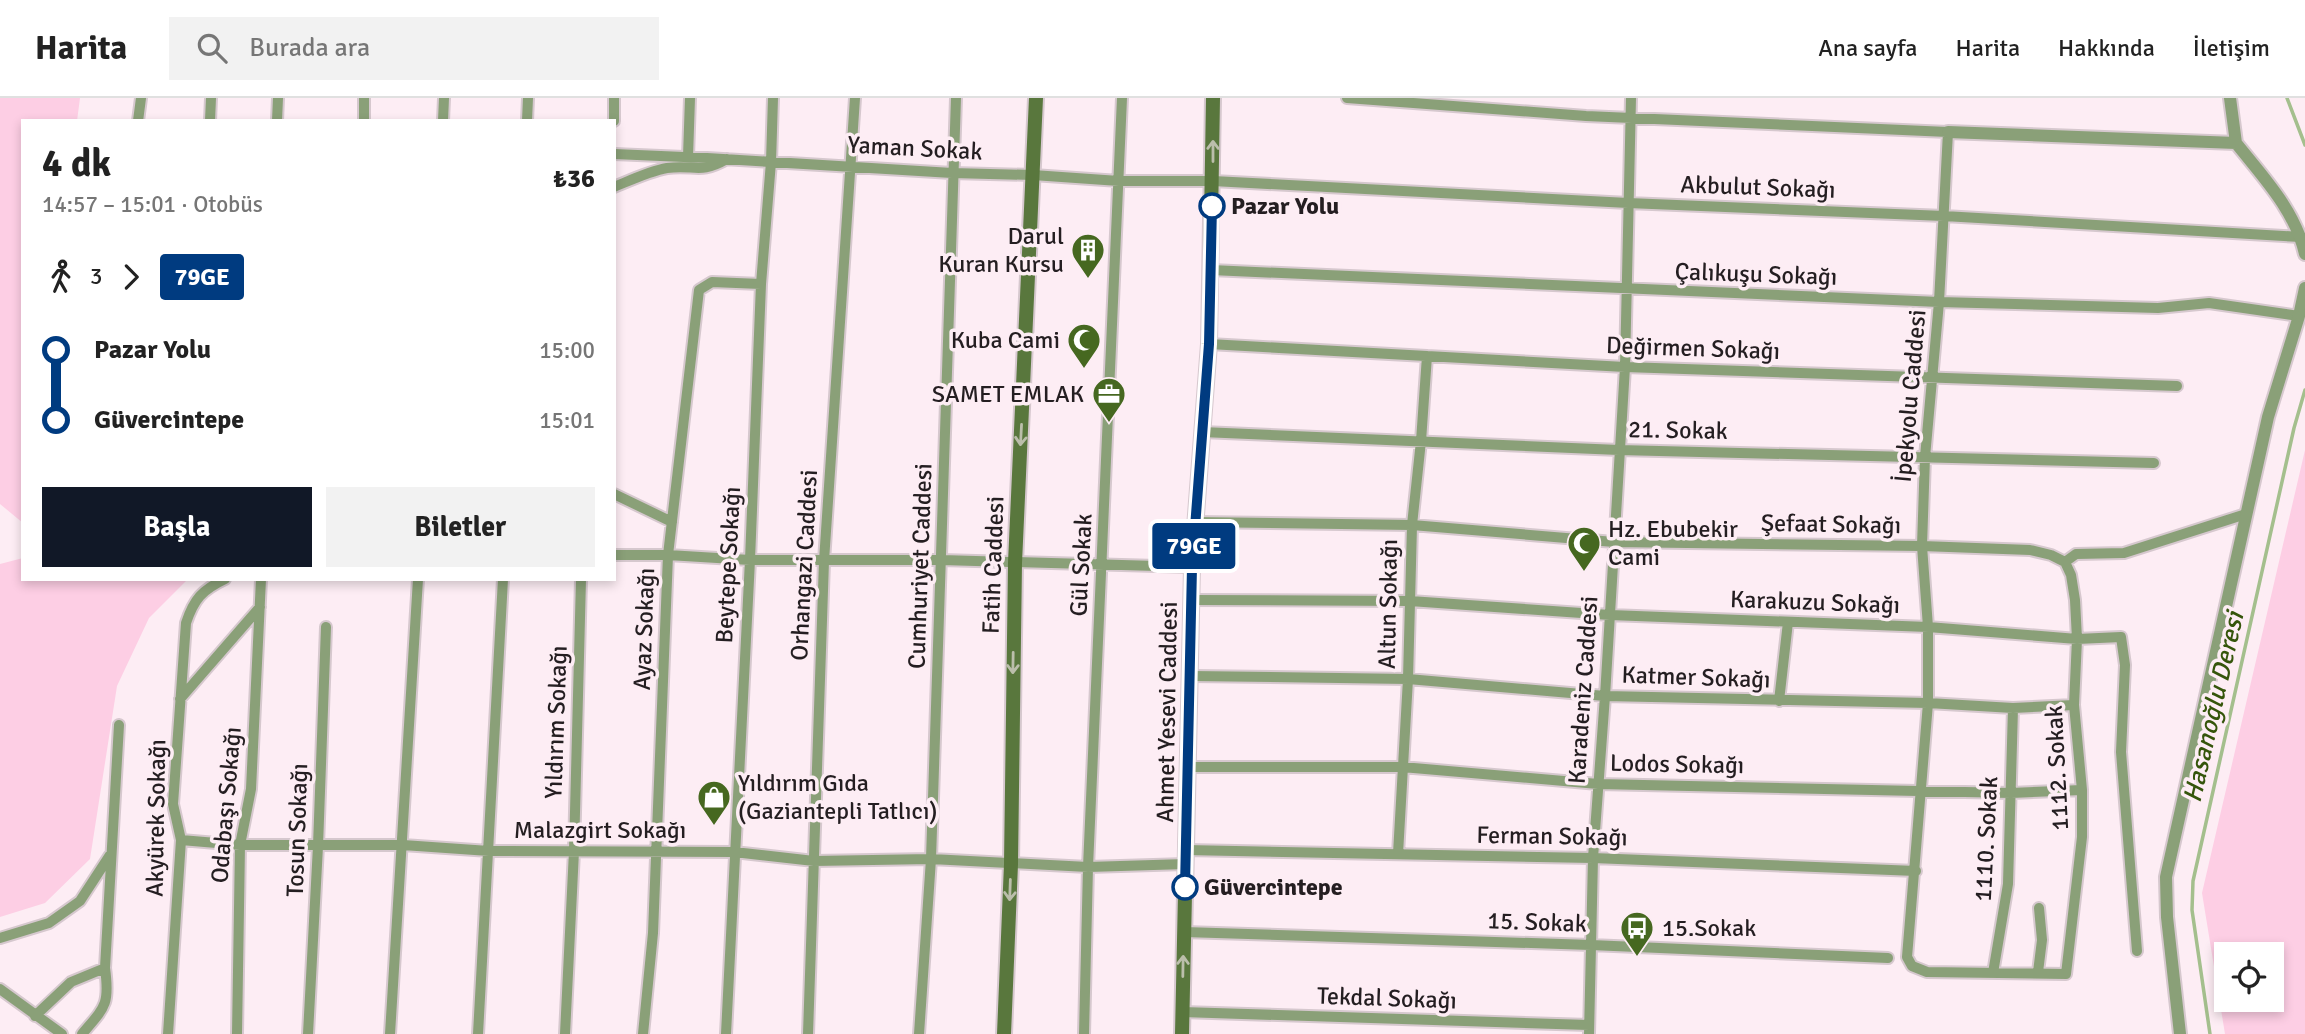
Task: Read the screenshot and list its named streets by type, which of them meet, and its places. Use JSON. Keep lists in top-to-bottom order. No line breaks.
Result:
{"streets":{"main road":["Fatih Caddesi","Ahmet Yesevi Caddesi"],"street":["Yaman Sokak","Akbulut Sokağı","Çalıkuşu Sokağı","Değirmen Sokağı","İpekyolu Caddesi","21. Sokak","Şefaat Sokağı","Beytepe Sokağı","Orhangazi Caddesi","Gül Sokak","Cumhuriyet Caddesi","Karakuzu Sokağı","Altun Sokağı","Ayaz Sokağı","Katmer Sokağı","Karadeniz Caddesi","Yıldırım Sokağı","Lodos Sokağı","1112. Sokak","Odabaşı Sokağı","Akyürek Sokağı","Tosun Sokağı","Malazgirt Sokağı","Ferman Sokağı","1110. Sokak","15. Sokak","Tekdal Sokağı"]},"crossings":[["Yaman Sokak","Akbulut Sokağı"],["Yaman Sokak","Beytepe Sokağı"],["Yaman Sokak","Orhangazi Caddesi"],["Yaman Sokak","Fatih Caddesi"],["Yaman Sokak","Gül Sokak"],["Yaman Sokak","Cumhuriyet Caddesi"],["Yaman Sokak","Ahmet Yesevi Caddesi"],["Akbulut Sokağı","İpekyolu Caddesi"],["Akbulut Sokağı","Karadeniz Caddesi"],["Akbulut Sokağı","Ahmet Yesevi Caddesi"],["Çalıkuşu Sokağı","İpekyolu Caddesi"],["Çalıkuşu Sokağı","Karadeniz Caddesi"],["Çalıkuşu Sokağı","Ahmet Yesevi Caddesi"],["Değirmen Sokağı","İpekyolu Caddesi"],["Değirmen Sokağı","Altun Sokağı"],["Değirmen Sokağı","Karadeniz Caddesi"],["Değirmen Sokağı","Ahmet Yesevi Caddesi"],["İpekyolu Caddesi","21. Sokak"],["İpekyolu Caddesi","Şefaat Sokağı"],["İpekyolu Caddesi","Karakuzu Sokağı"],["İpekyolu Caddesi","Katmer Sokağı"],["İpekyolu Caddesi","Lodos Sokağı"],["İpekyolu Caddesi","Ferman Sokağı"],["İpekyolu Caddesi","1110. Sokak"],["21. Sokak","Altun Sokağı"],["21. Sokak","Karadeniz Caddesi"],["21. Sokak","Ahmet Yesevi Caddesi"],["Şefaat Sokağı","Altun Sokağı"],["Şefaat Sokağı","Karadeniz Caddesi"],["Şefaat Sokağı","Ahmet Yesevi Caddesi"],["Şefaat Sokağı","1112. Sokak"],["Beytepe Sokağı","Ayaz Sokağı"],["Beytepe Sokağı","Malazgirt Sokağı"],["Orhangazi Caddesi","Malazgirt Sokağı"],["Fatih Caddesi","Malazgirt Sokağı"],["Gül Sokak","Malazgirt Sokağı"],["Cumhuriyet Caddesi","Malazgirt Sokağı"],["Karakuzu Sokağı","Altun Sokağı"],["Karakuzu Sokağı","Karadeniz Caddesi"],["Karakuzu Sokağı","Ahmet Yesevi Caddesi"],["Karakuzu Sokağı","1112. Sokak"],["Altun Sokağı","Katmer Sokağı"],["Altun Sokağı","Lodos Sokağı"],["Altun Sokağı","Ferman Sokağı"],["Ayaz Sokağı","Malazgirt Sokağı"],["Katmer Sokağı","Karadeniz Caddesi"],["Katmer Sokağı","Ahmet Yesevi Caddesi"],["Katmer Sokağı","1112. Sokak"],["Katmer Sokağı","1110. Sokak"],["Karadeniz Caddesi","Lodos Sokağı"],["Karadeniz Caddesi","Ferman Sokağı"],["Karadeniz Caddesi","15. Sokak"],["Karadeniz Caddesi","Tekdal Sokağı"],["Ahmet Yesevi Caddesi","Lodos Sokağı"],["Ahmet Yesevi Caddesi","Malazgirt Sokağı"],["Ahmet Yesevi Caddesi","Ferman Sokağı"],["Ahmet Yesevi Caddesi","15. Sokak"],["Ahmet Yesevi Caddesi","Tekdal Sokağı"],["Yıldırım Sokağı","Malazgirt Sokağı"],["Lodos Sokağı","1112. Sokak"],["Lodos Sokağı","1110. Sokak"],["Odabaşı Sokağı","Malazgirt Sokağı"],["Akyürek Sokağı","Malazgirt Sokağı"],["Tosun Sokağı","Malazgirt Sokağı"],["Malazgirt Sokağı","Ferman Sokağı"]],"one_way":["Fatih Caddesi"],"water":["Hasanoğlu Deresi"],"places":{"other":["Pazar Yolu","Güvercintepe"],"building":["Darul Kuran Kursu"],"mosque":["Kuba Cami","Hz. Ebubekir Cami"],"office":["SAMET EMLAK"],"shop":["Yıldırım Gıda (Gaziantepli Tatlıcı)"],"bus stop":["15.Sokak"]},"lines":["bus line 79GE"],"page":{"header":"Harita","search":"Burada ara","nav":["Ana sayfa","Harita","Hakkında","İletişim"],"on_map":"79GE","heading":["4 dk","14:57 – 15:01 · Otobüs","₺36"],"legs":["3","79GE"],"list":[{"name":"Pazar Yolu","value":"15:00"},{"name":"Güvercintepe","value":"15:01"}],"buttons":["Başla","Biletler"]}}
